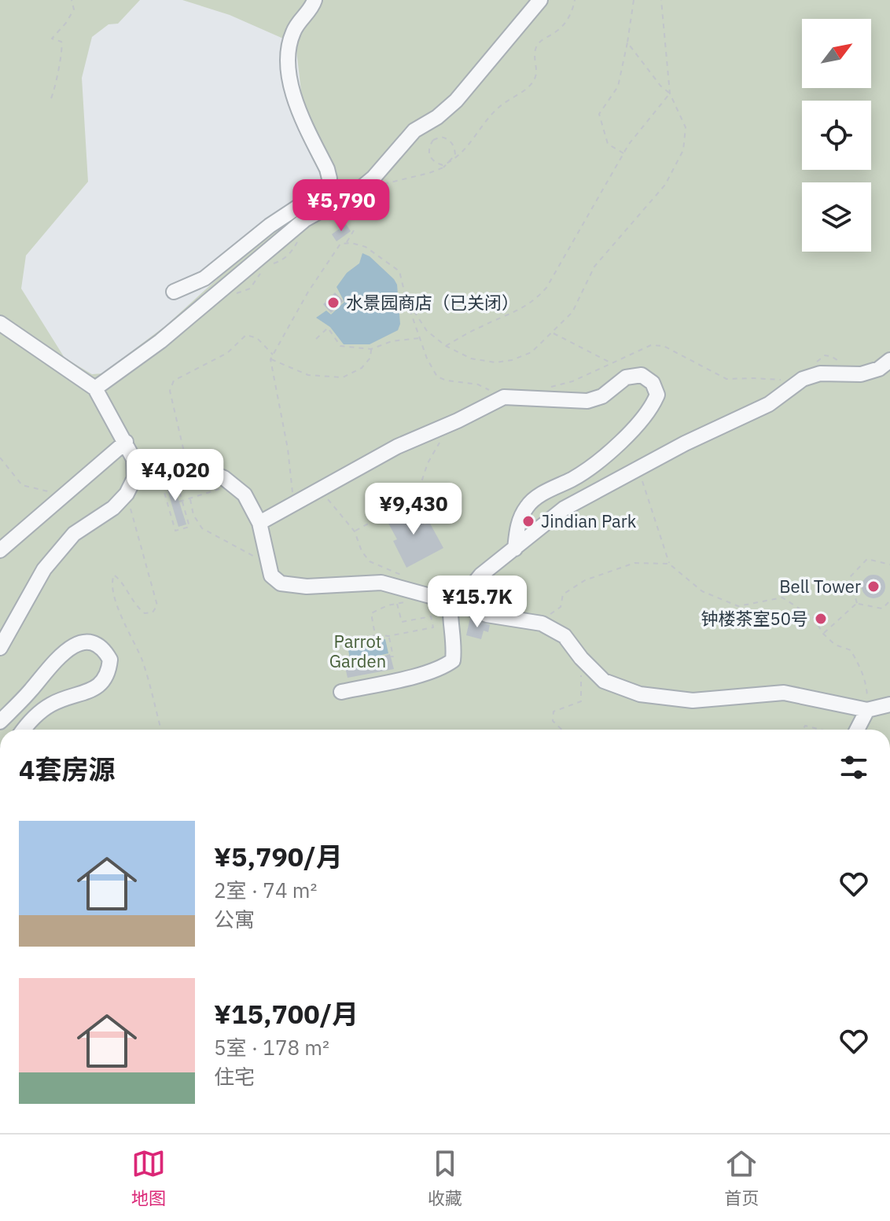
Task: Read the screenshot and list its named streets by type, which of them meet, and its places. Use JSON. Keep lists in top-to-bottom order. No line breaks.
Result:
{"parks":["Parrot Garden"],"places":["水景园商店（已关闭）","Jindian Park","Bell Tower","钟楼茶室50号"],"north":"top right","page":{"price":["¥5,790","¥4,020","¥9,430","¥15.7K"],"heading":"4套房源","list":[{"name":"¥5,790/月","note":"2室 · 74 m² · 公寓"},{"name":"¥15,700/月","note":"5室 · 178 m² · 住宅"}],"tabs":["地图","收藏","首页"]}}
